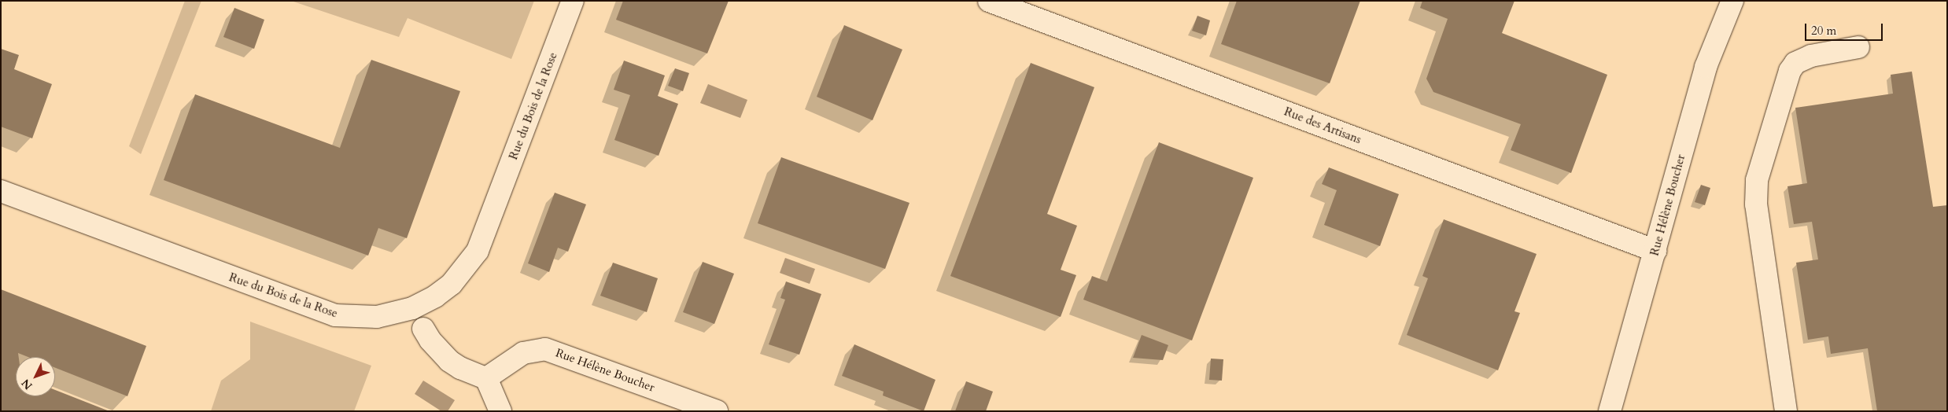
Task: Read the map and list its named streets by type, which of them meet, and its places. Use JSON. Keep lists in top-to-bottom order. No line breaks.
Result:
{"streets":{"street":["Rue du Bois de la Rose","Rue des Artisans","Rue Hélène Boucher"]},"crossings":[["Rue des Artisans","Rue Hélène Boucher"]],"scale_bar":"20 m","north":"bottom left"}
